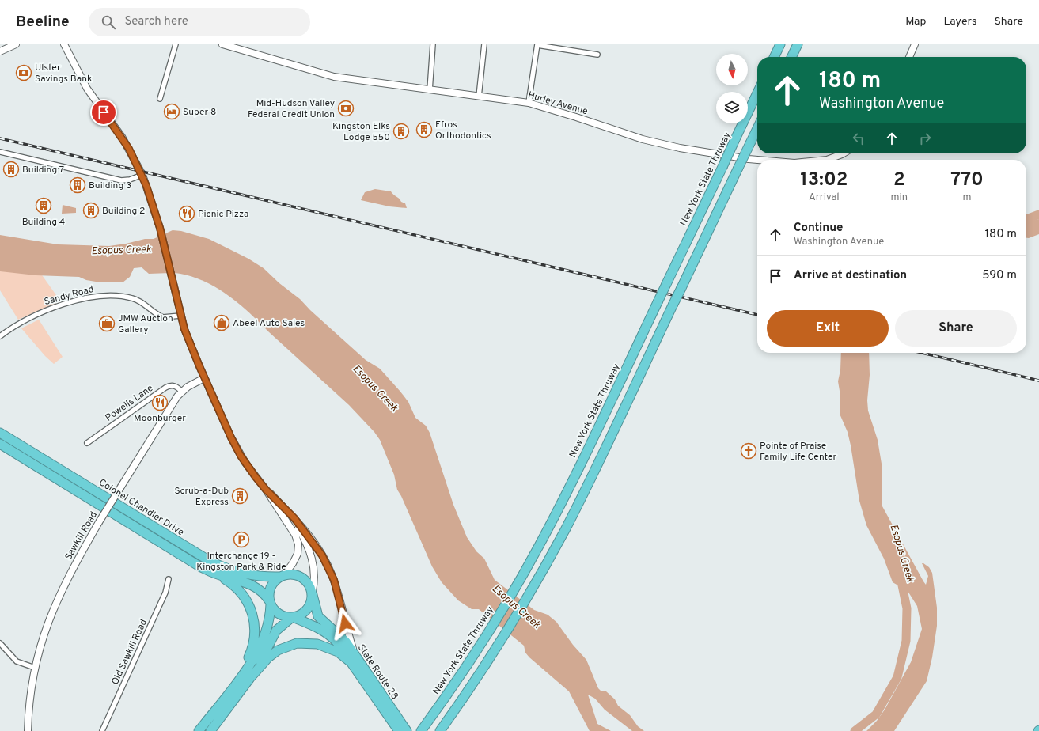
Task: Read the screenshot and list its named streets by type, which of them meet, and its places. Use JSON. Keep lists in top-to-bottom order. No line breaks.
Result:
{"streets":{"highway":["New York State Thruway","Colonel Chandler Drive","State Route 28"],"street":["Hurley Avenue","Sandy Road","Powells Lane","Sawkill Road","Old Sawkill Road"]},"crossings":[["Powells Lane","Sawkill Road"],["Colonel Chandler Drive","State Route 28"]],"water":["Esopus Creek"],"places":{"bank":["Ulster Savings Bank","Mid-Hudson Valley Federal Credit Union"],"hotel":["Super 8"],"building":["Efros Orthodontics","Kingston Elks Lodge 550","Building 7","Building 3","Building 4","Building 2","Scrub-a-Dub Express"],"restaurant":["Picnic Pizza","Moonburger"],"shop":["Abeel Auto Sales"],"office":["JMW Auction Gallery"],"church":["Pointe of Praise Family Life Center"],"parking":["Interchange 19 - Kingston Park & Ride"]},"north":"bottom","page":{"header":"Beeline","search":"Search here","nav":["Map","Layers","Share"],"turn":["180 m","Washington Avenue"],"eta":["13:02","Arrival","2","min","770","m"],"list":[{"name":"Continue","note":"Washington Avenue","value":"180 m"},{"name":"Arrive at destination","value":"590 m"}],"buttons":["Exit","Share"]}}
